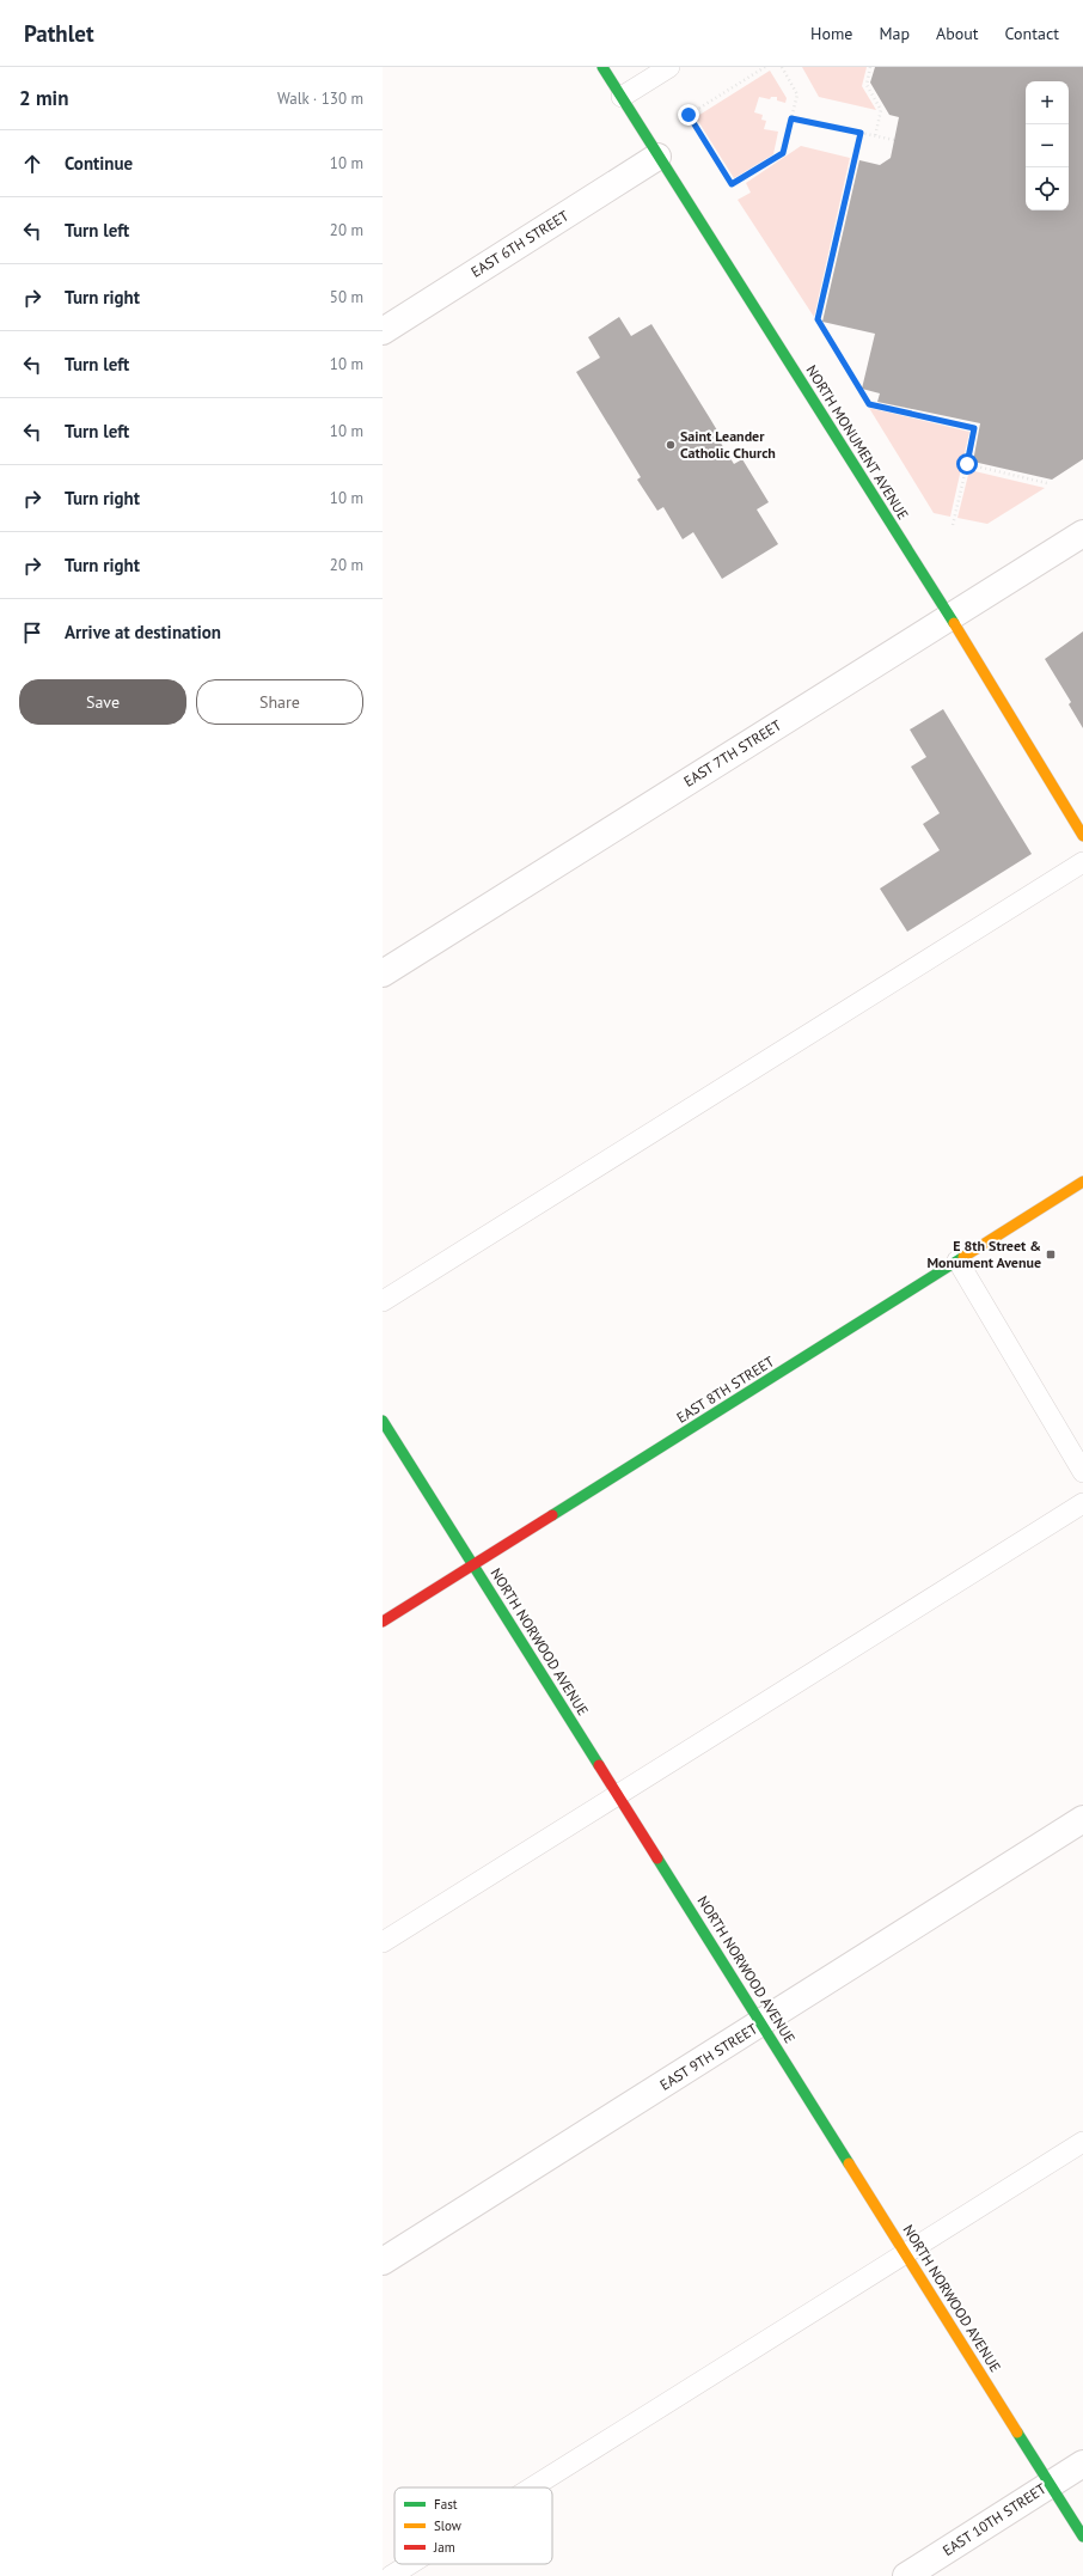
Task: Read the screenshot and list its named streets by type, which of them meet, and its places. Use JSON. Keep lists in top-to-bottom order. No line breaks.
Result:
{"streets":{"street":["EAST 6TH STREET","NORTH MONUMENT AVENUE","EAST 7TH STREET","EAST 8TH STREET","NORTH NORWOOD AVENUE","EAST 9TH STREET","EAST 10TH STREET"]},"crossings":[["EAST 6TH STREET","NORTH MONUMENT AVENUE"],["NORTH MONUMENT AVENUE","EAST 7TH STREET"],["EAST 8TH STREET","NORTH NORWOOD AVENUE"],["NORTH NORWOOD AVENUE","EAST 9TH STREET"],["NORTH NORWOOD AVENUE","EAST 10TH STREET"]],"places":{"other":["Saint Leander Catholic Church"],"transit":["E 8th Street & Monument Avenue"]},"legend":["Fast","Slow","Jam"],"page":{"header":"Pathlet","nav":["Home","Map","About","Contact"],"heading":["2 min","Walk · 130 m"],"map_buttons":["+","−"],"list":[["Continue","10 m"],["Turn left","20 m"],["Turn right","50 m"],["Turn left","10 m"],["Turn left","10 m"],["Turn right","10 m"],["Turn right","20 m"],"Arrive at destination"],"buttons":["Save","Share"]}}
